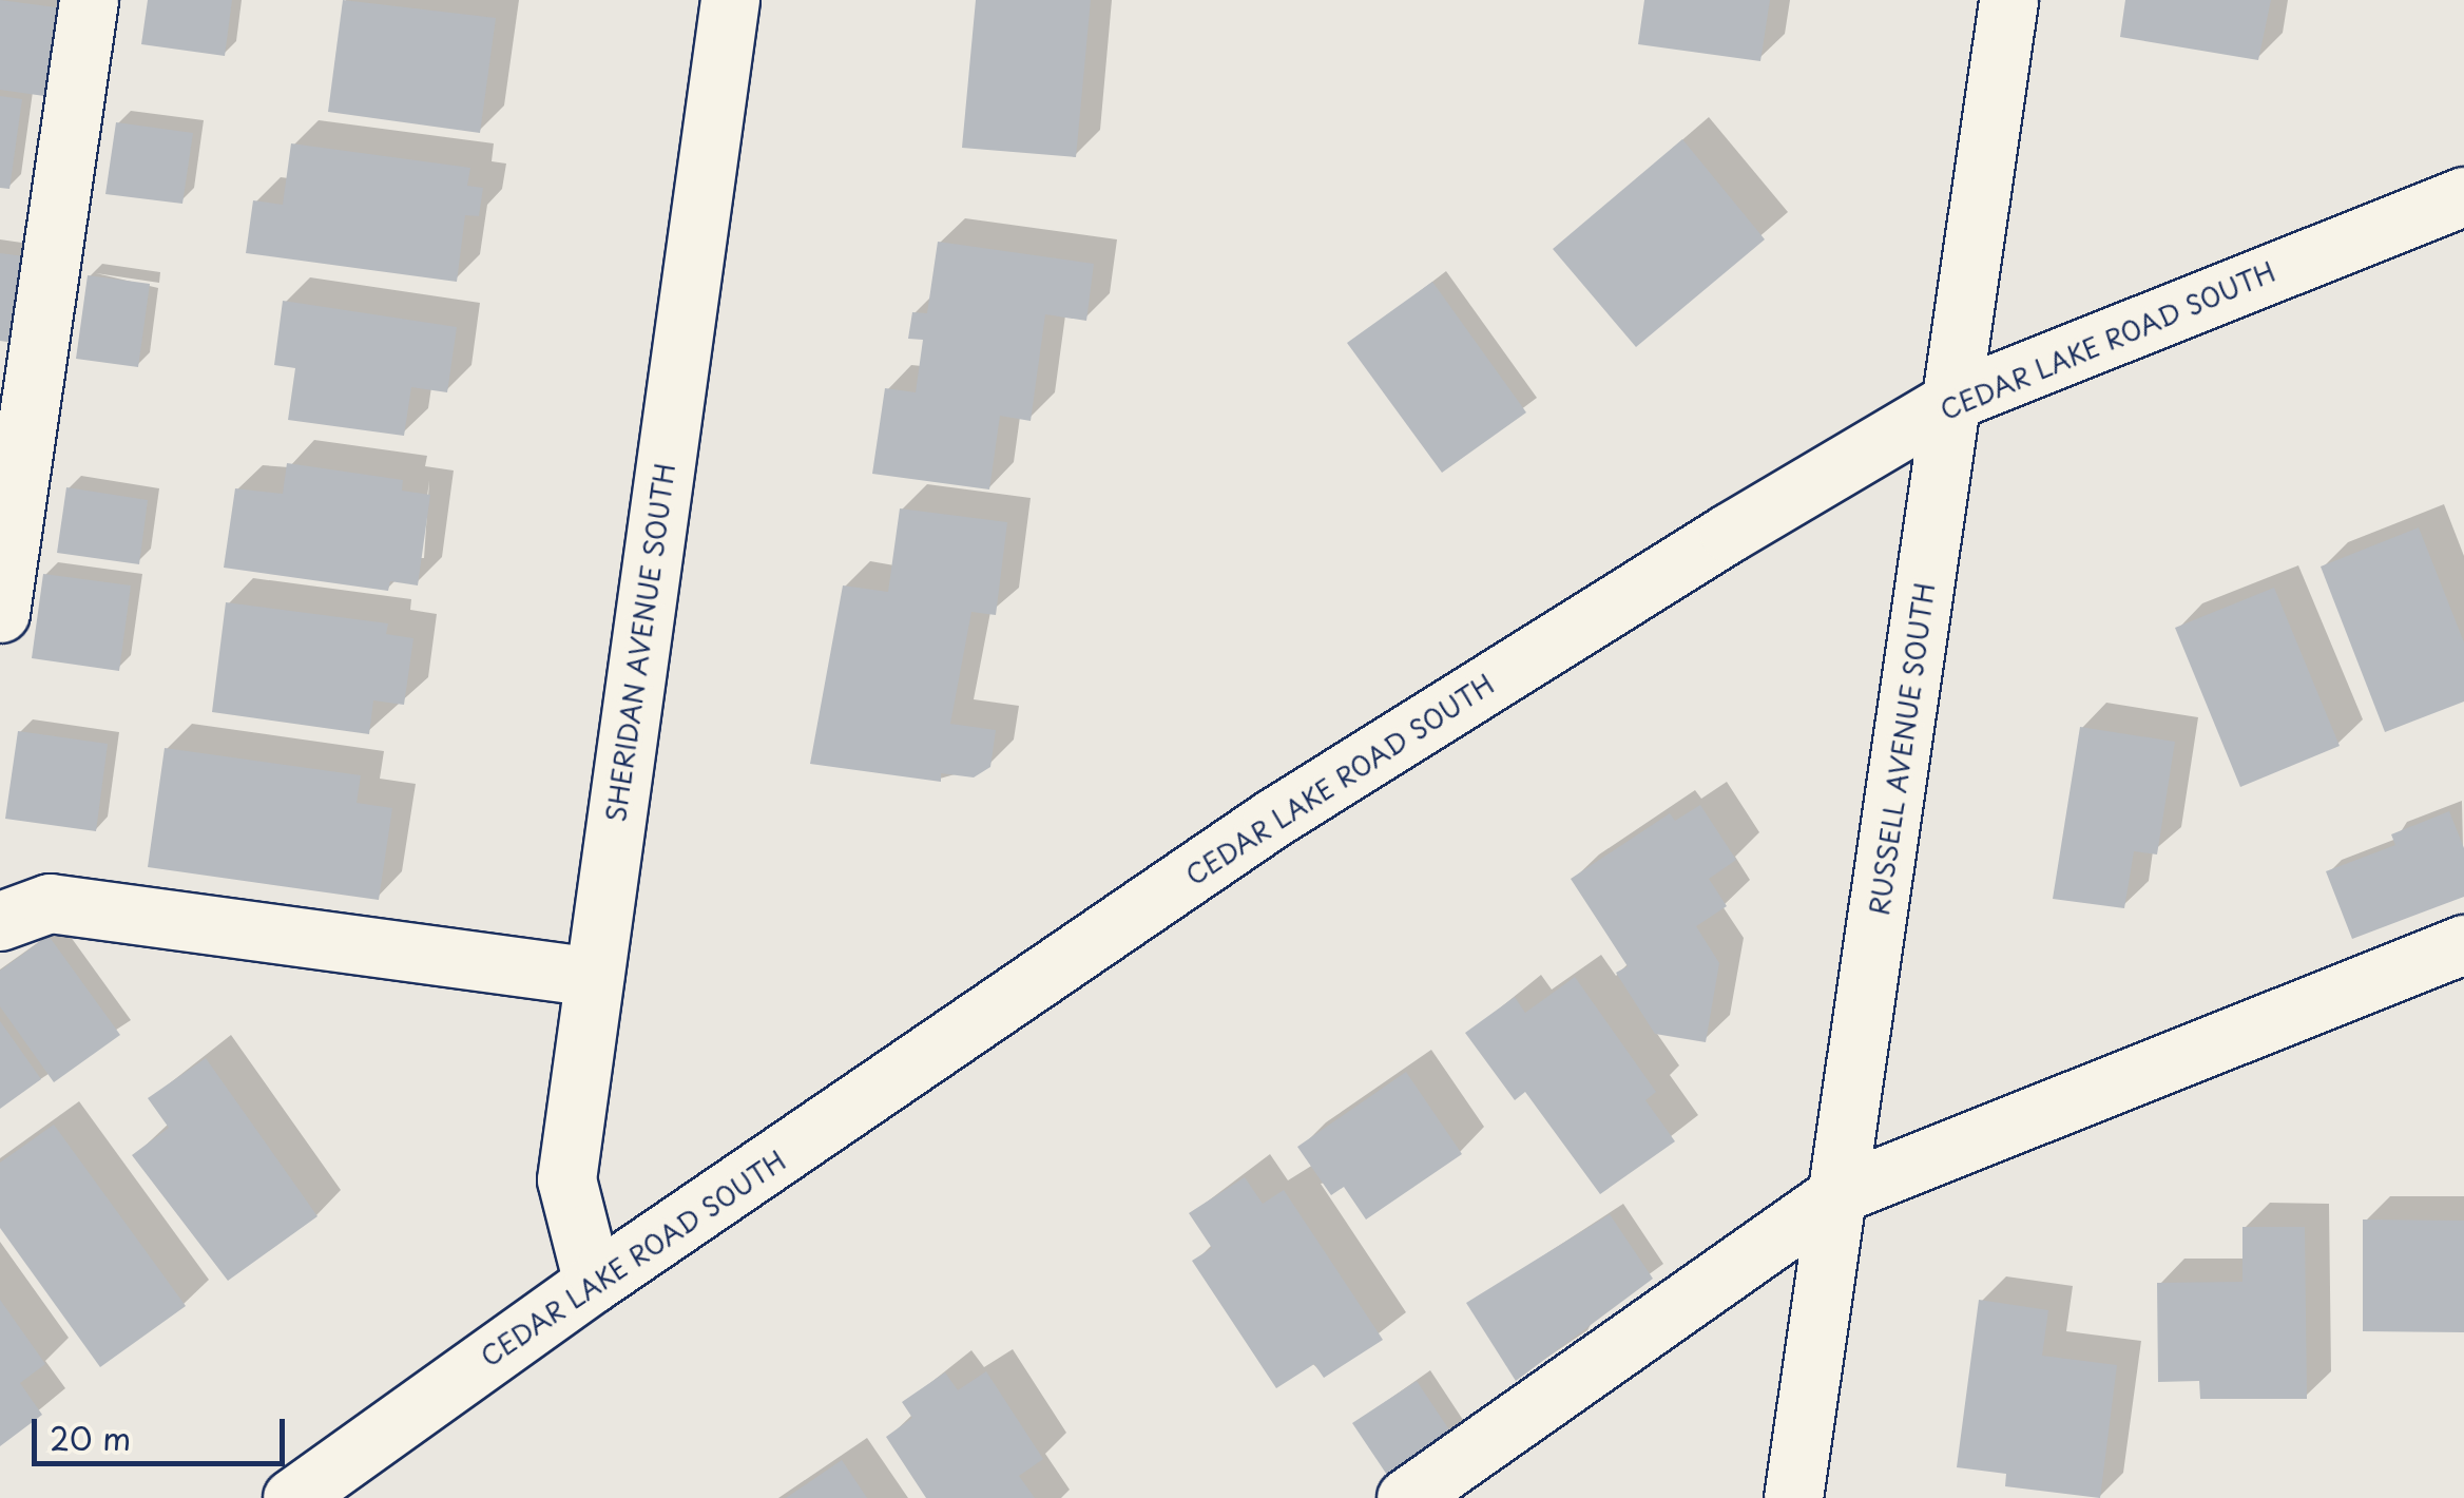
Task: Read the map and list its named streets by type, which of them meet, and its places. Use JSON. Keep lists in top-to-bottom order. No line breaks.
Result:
{"streets":{"street":["CEDAR LAKE ROAD SOUTH","SHERIDAN AVENUE SOUTH","RUSSELL AVENUE SOUTH"]},"crossings":[["CEDAR LAKE ROAD SOUTH","SHERIDAN AVENUE SOUTH"],["CEDAR LAKE ROAD SOUTH","RUSSELL AVENUE SOUTH"]],"scale_bar":"20 m"}
